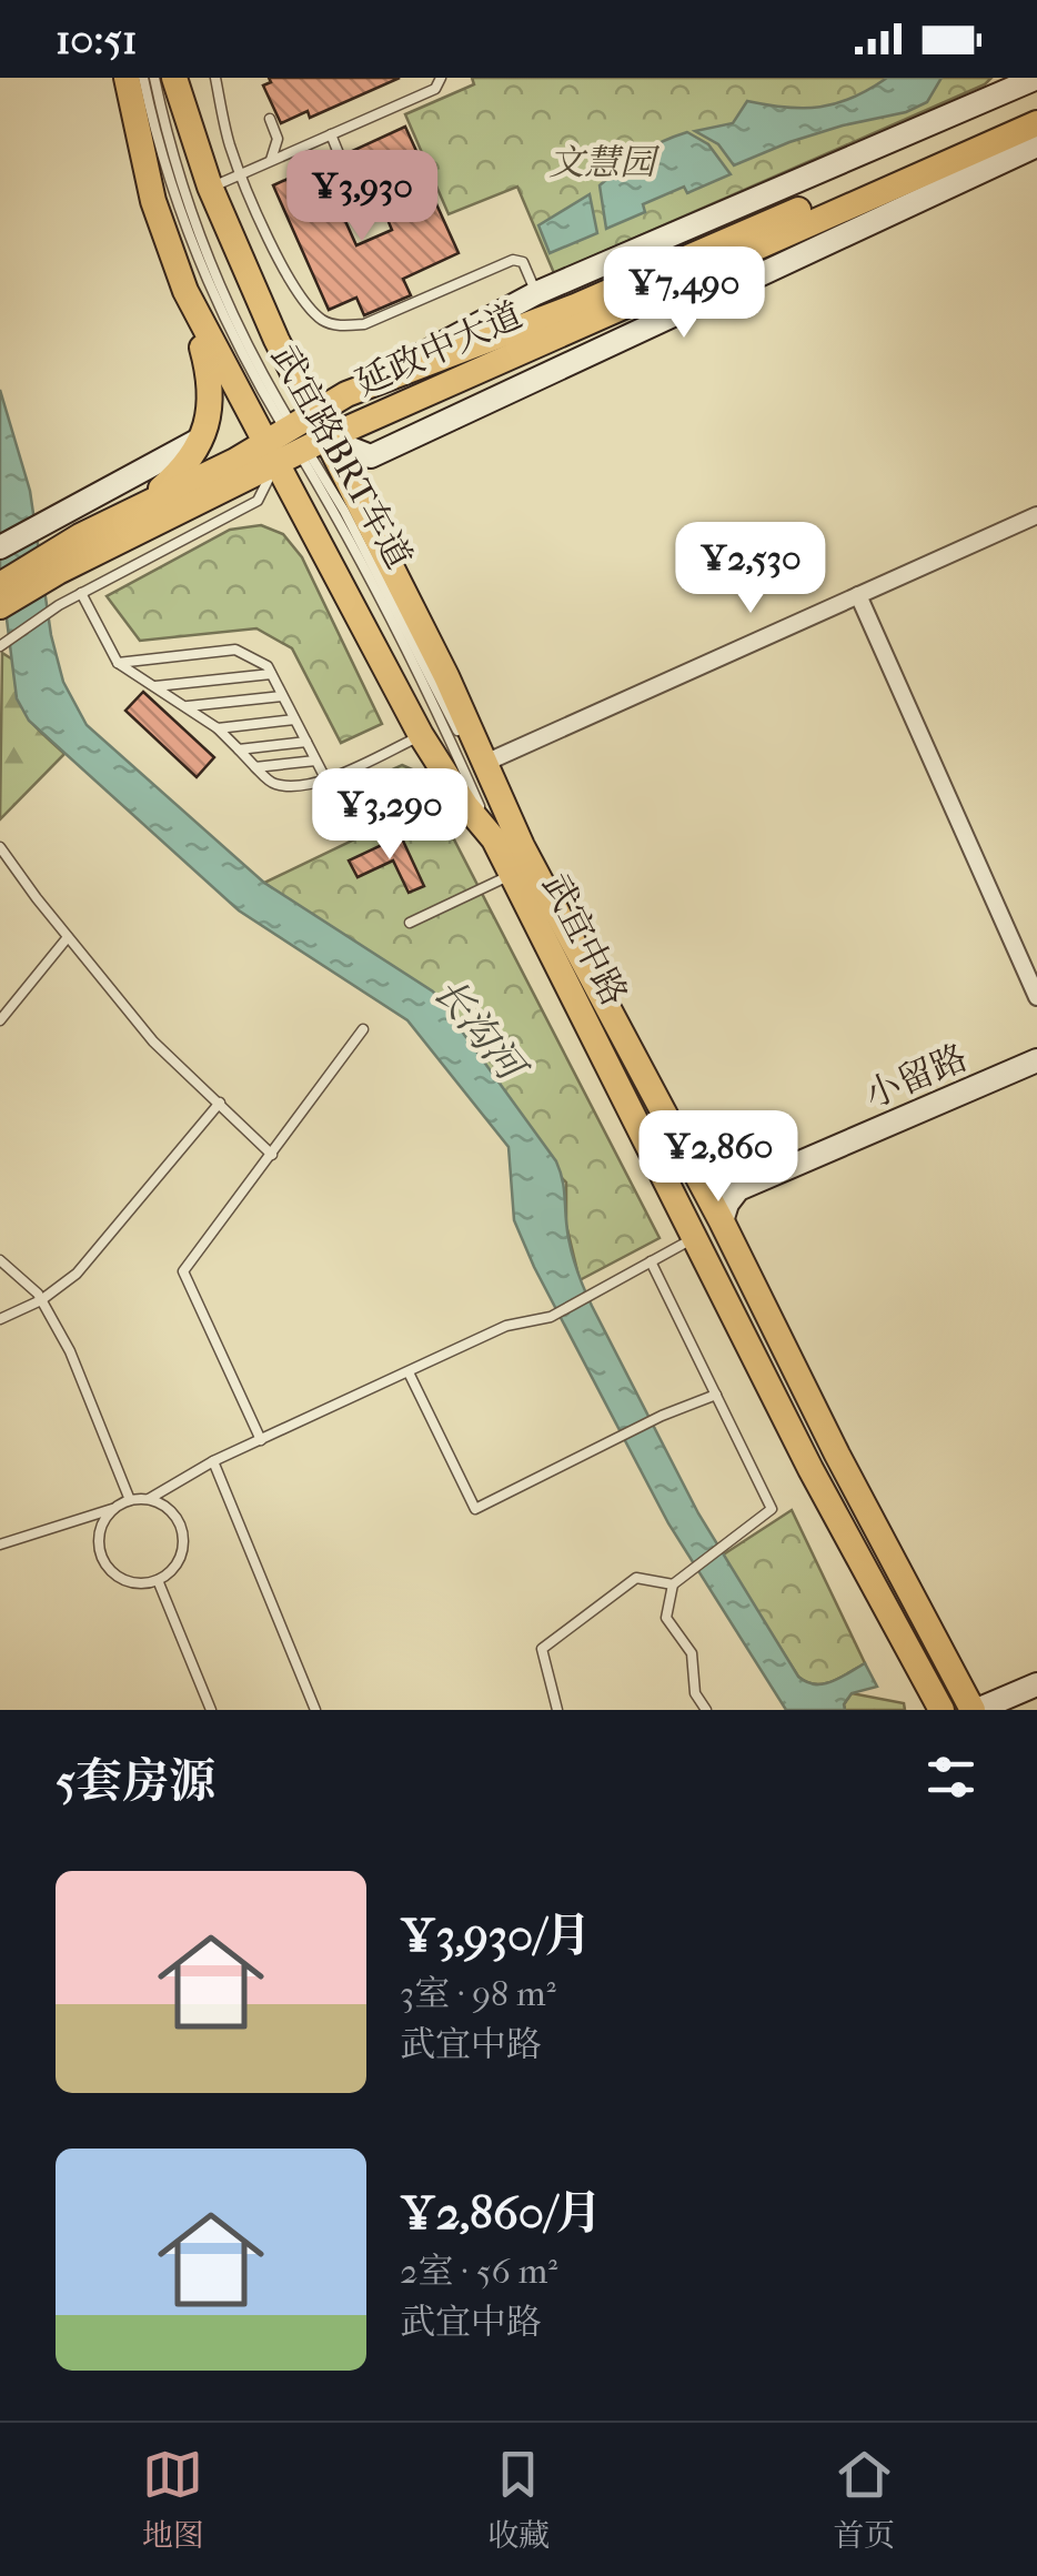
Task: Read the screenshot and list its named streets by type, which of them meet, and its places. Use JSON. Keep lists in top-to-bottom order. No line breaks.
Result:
{"streets":{"main road":["延政中大道","武宜中路"],"street":["小留路"],"lane":["武宜路BRT车道"]},"crossings":[["延政中大道","武宜路BRT车道"],["延政中大道","武宜中路"],["武宜路BRT车道","武宜中路"],["武宜中路","小留路"]],"water":["长沟河"],"parks":["文慧园"],"page":{"status":"10:51","price":["¥3,930","¥7,490","¥2,530","¥3,290","¥2,860"],"heading":"5套房源","list":[{"name":"¥3,930/月","note":"3室 · 98 m² · 武宜中路"},{"name":"¥2,860/月","note":"2室 · 56 m² · 武宜中路"}],"tabs":["地图","收藏","首页"]}}
